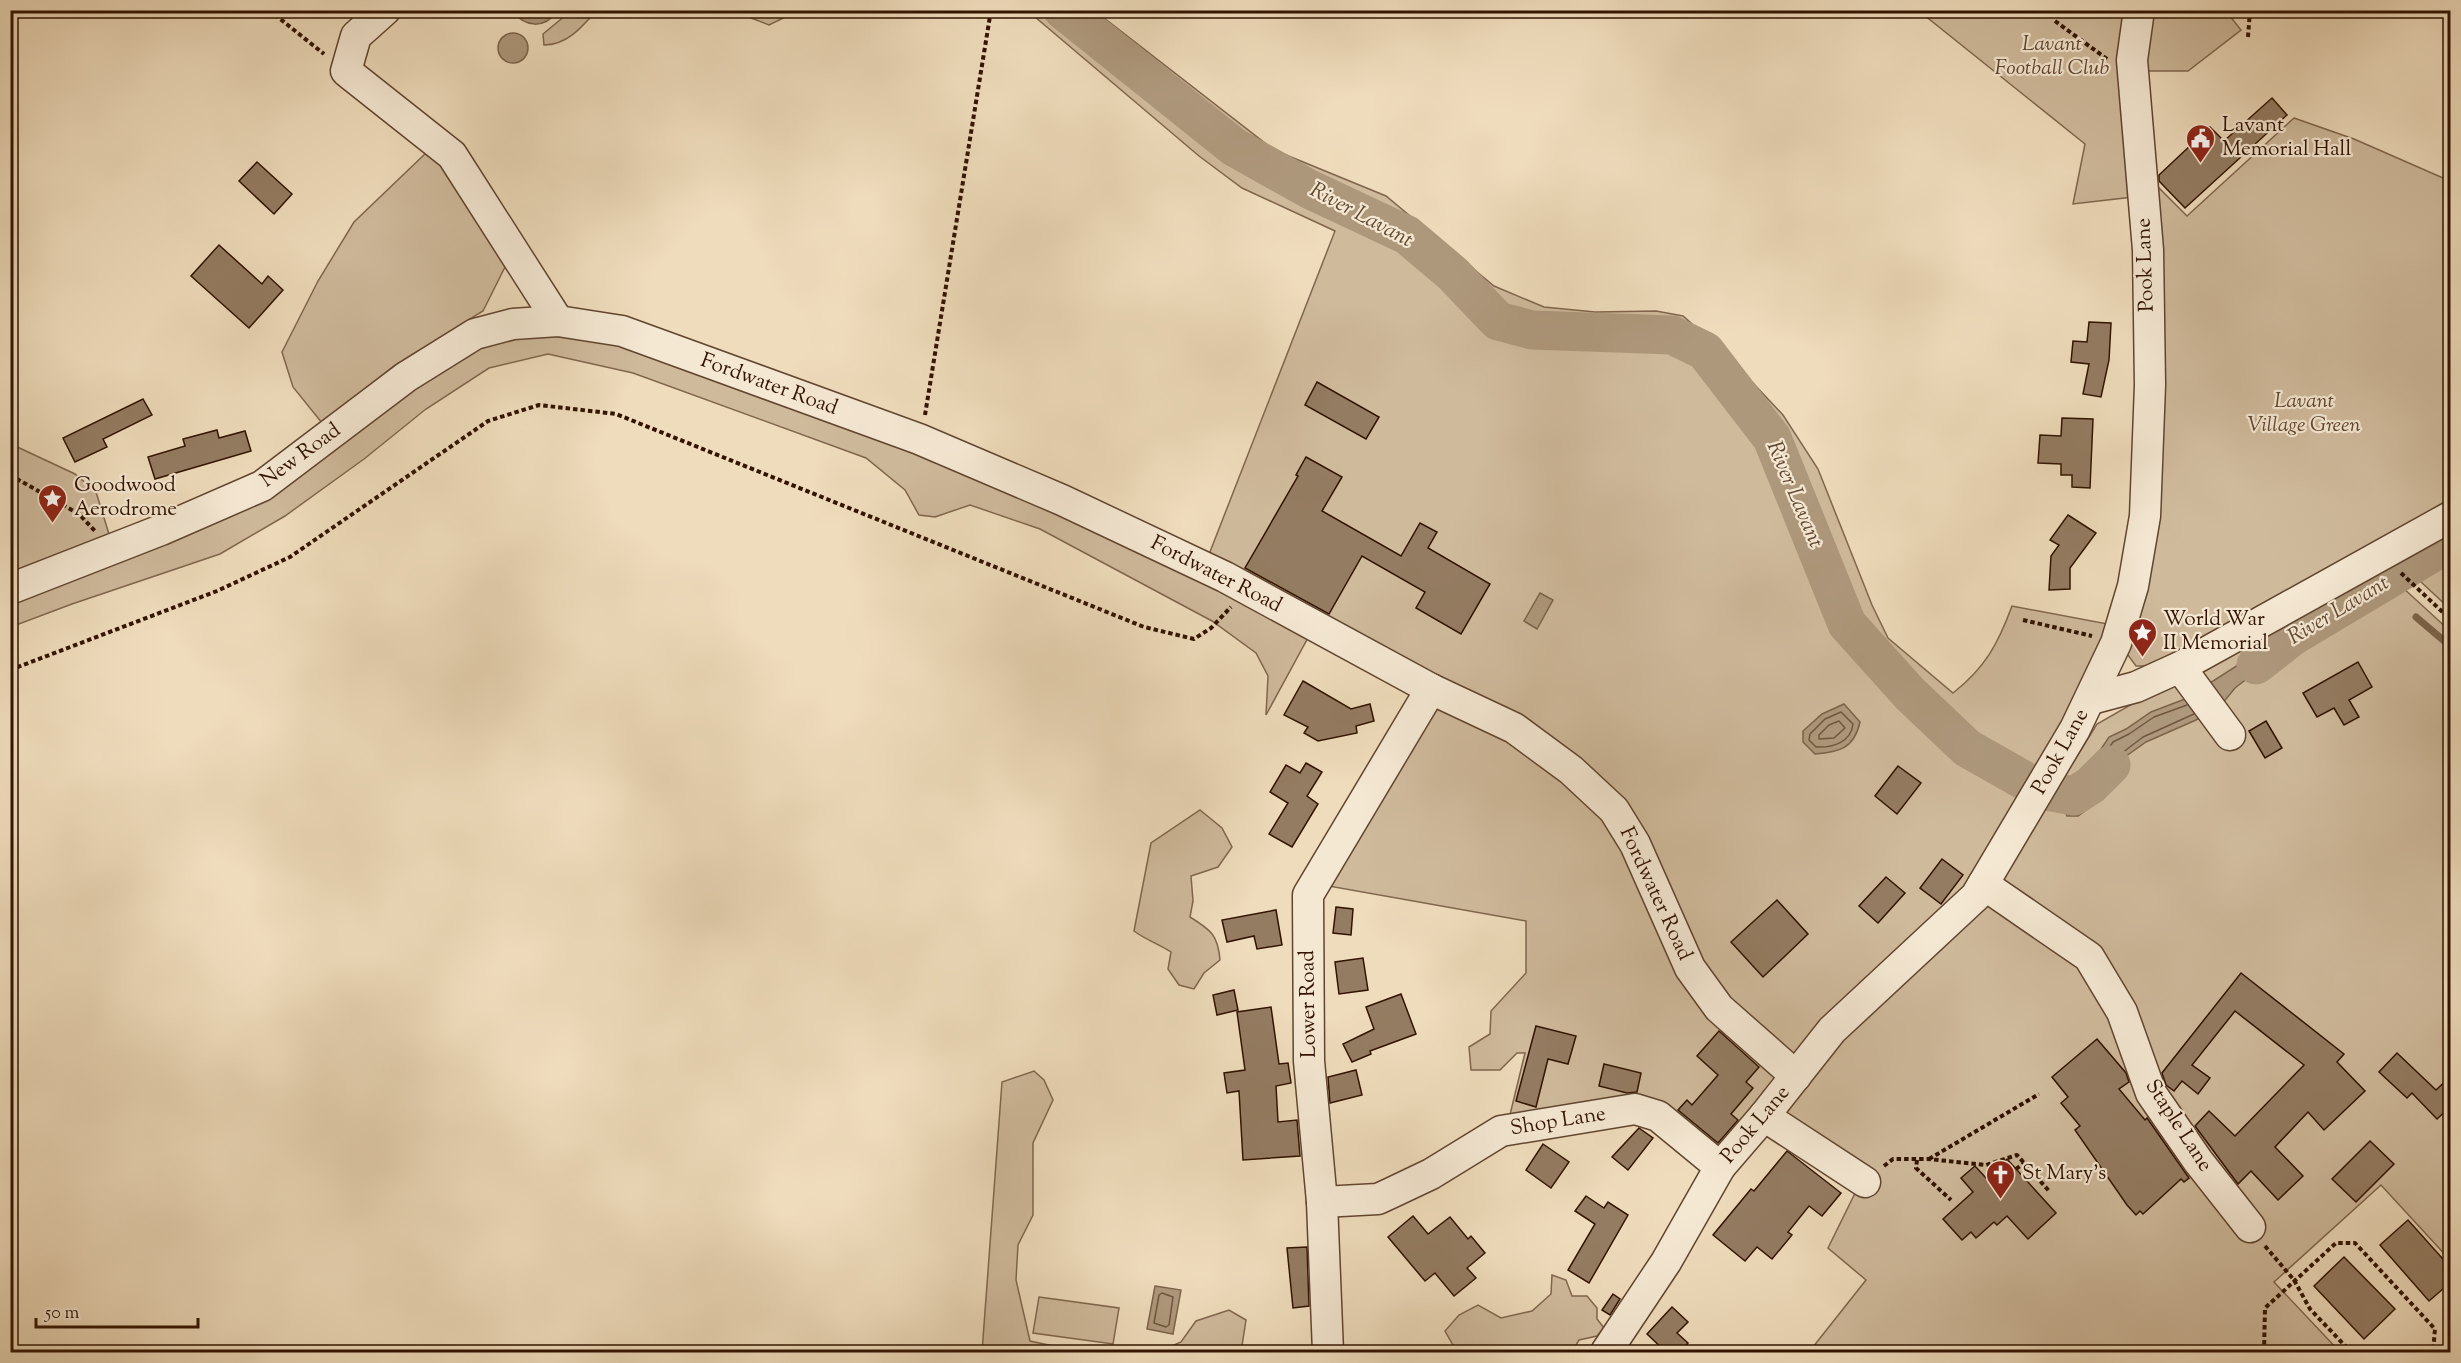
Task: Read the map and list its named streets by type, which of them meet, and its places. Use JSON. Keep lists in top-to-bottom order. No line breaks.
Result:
{"streets":{"street":["Pook Lane","Fordwater Road","New Road","Lower Road","Shop Lane","Staple Lane"]},"crossings":[["Pook Lane","Fordwater Road"],["Pook Lane","Shop Lane"],["Pook Lane","Staple Lane"],["Fordwater Road","New Road"],["Fordwater Road","Lower Road"],["Lower Road","Shop Lane"]],"water":["River Lavant"],"parks":["Lavant Football Club","Lavant Village Green"],"places":{"public building":["Lavant Memorial Hall"],"place":["Goodwood Aerodrome","World War II Memorial"],"church":["St Mary's"]},"scale_bar":"50 m"}
